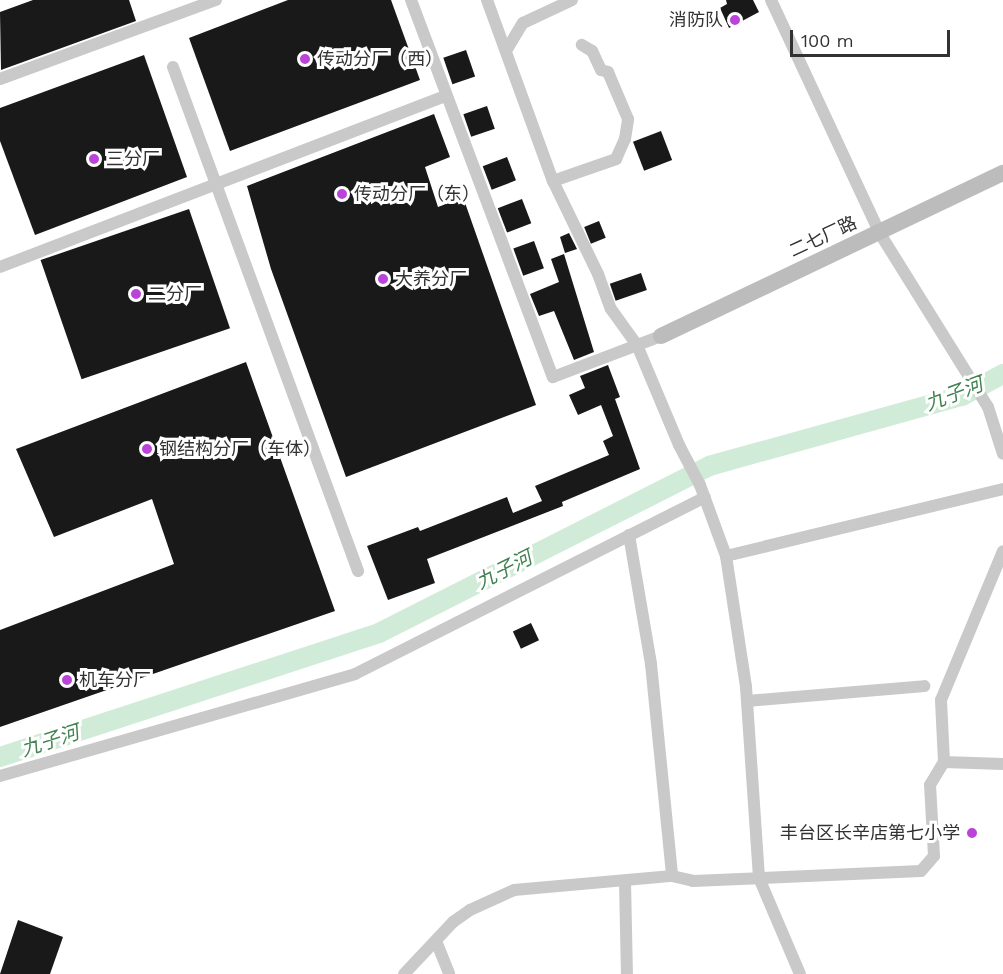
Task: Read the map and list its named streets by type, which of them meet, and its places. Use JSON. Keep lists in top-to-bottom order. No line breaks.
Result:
{"streets":{"street":["二七厂路"]},"water":["九子河"],"places":["消防队","传动分厂（西）","三分厂","传动分厂（东）","大养分厂","二分厂","钢结构分厂（车体）","机车分厂","丰台区长辛店第七小学"],"scale_bar":"100 m"}
